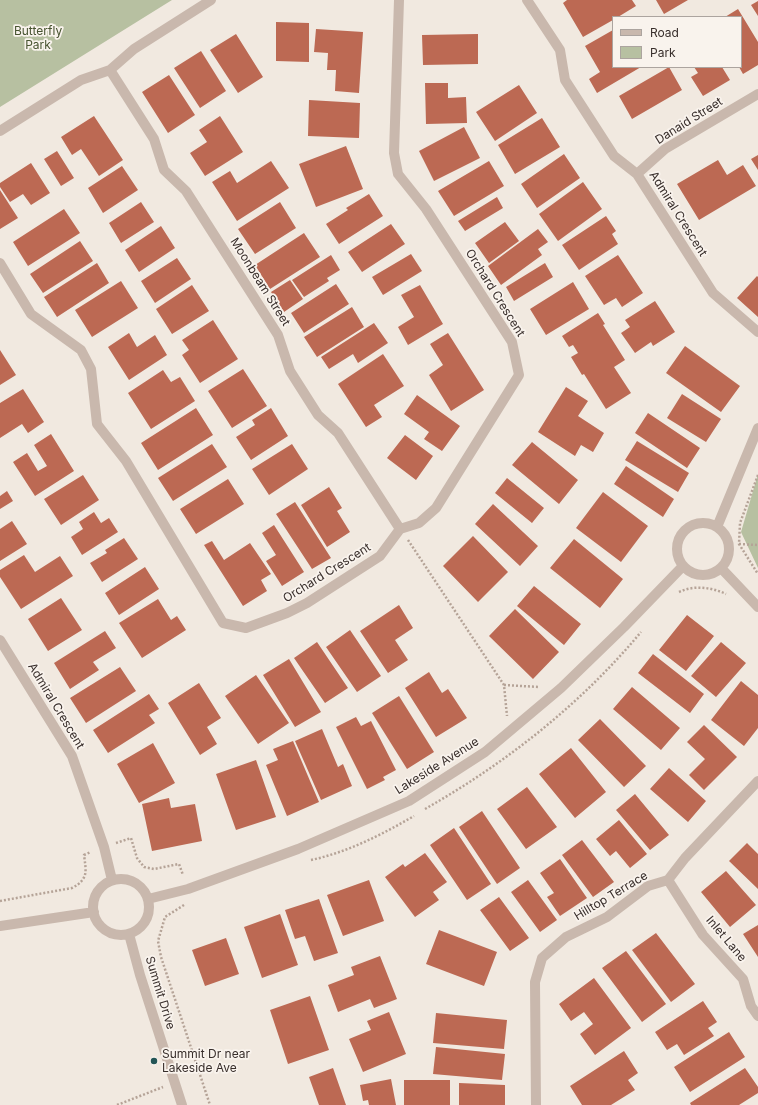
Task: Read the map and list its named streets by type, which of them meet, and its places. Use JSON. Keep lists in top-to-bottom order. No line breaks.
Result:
{"streets":{"street":["Danaid Street","Admiral Crescent","Moonbeam Street","Orchard Crescent","Lakeside Avenue","Hilltop Terrace","Inlet Lane","Summit Drive"]},"crossings":[["Danaid Street","Admiral Crescent"],["Admiral Crescent","Lakeside Avenue"],["Admiral Crescent","Summit Drive"],["Moonbeam Street","Orchard Crescent"],["Lakeside Avenue","Summit Drive"],["Hilltop Terrace","Inlet Lane"]],"parks":["Butterfly Park"],"places":["Summit Dr near Lakeside Ave"],"legend":["Road","Park"]}
